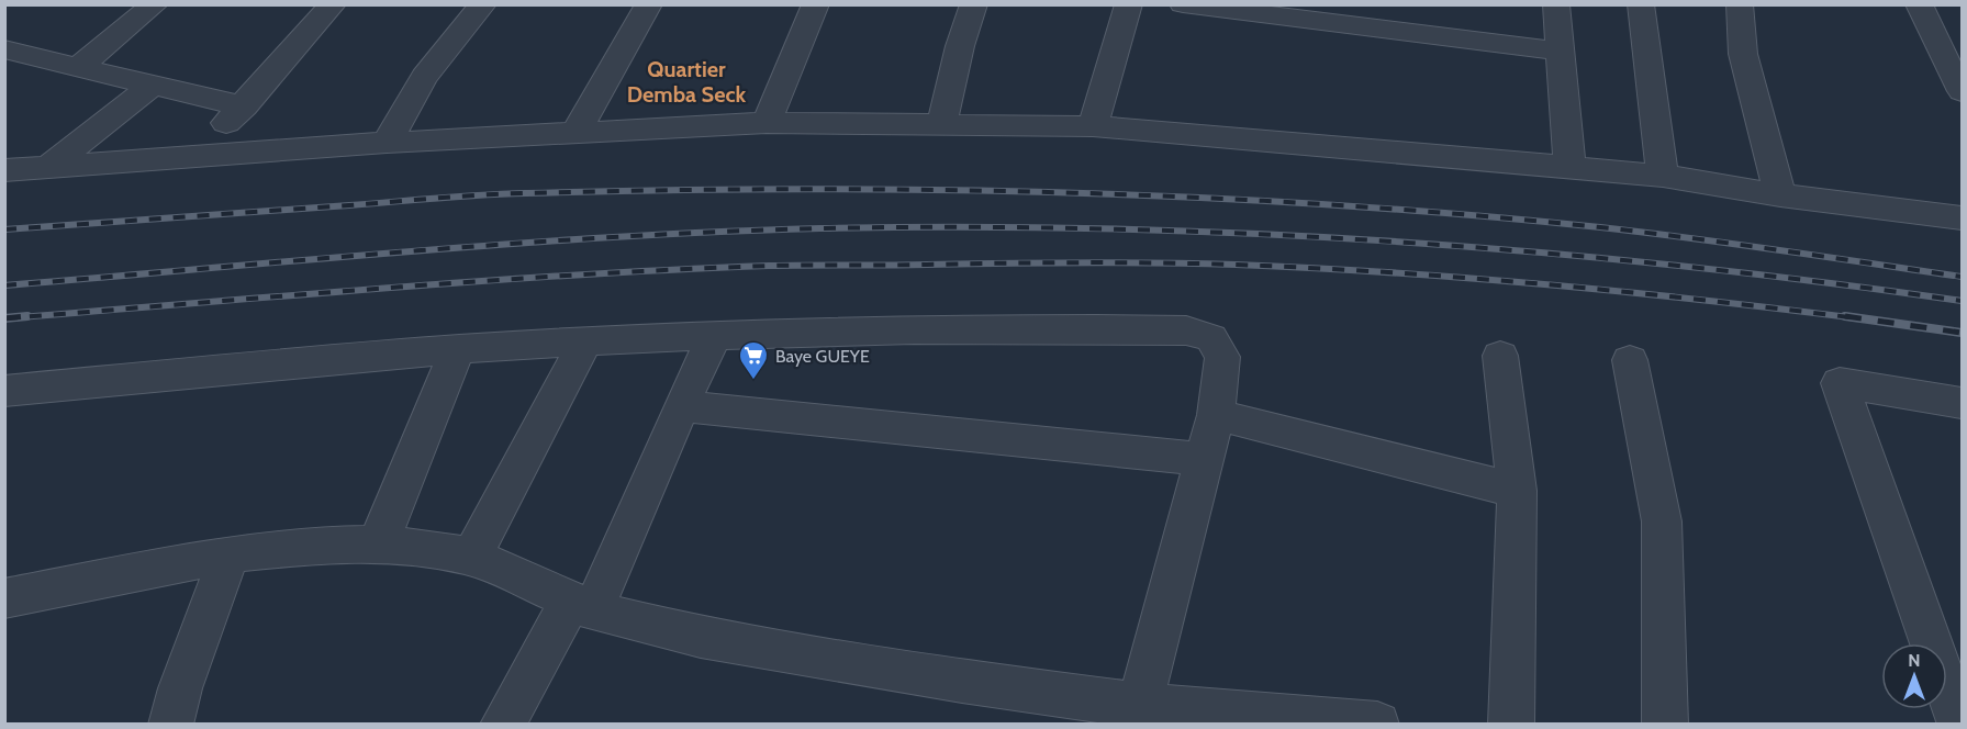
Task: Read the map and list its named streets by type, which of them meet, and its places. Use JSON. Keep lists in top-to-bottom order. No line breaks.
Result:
{"districts":["Quartier Demba Seck"],"places":{"supermarket":["Baye GUEYE"]},"north":"top"}
